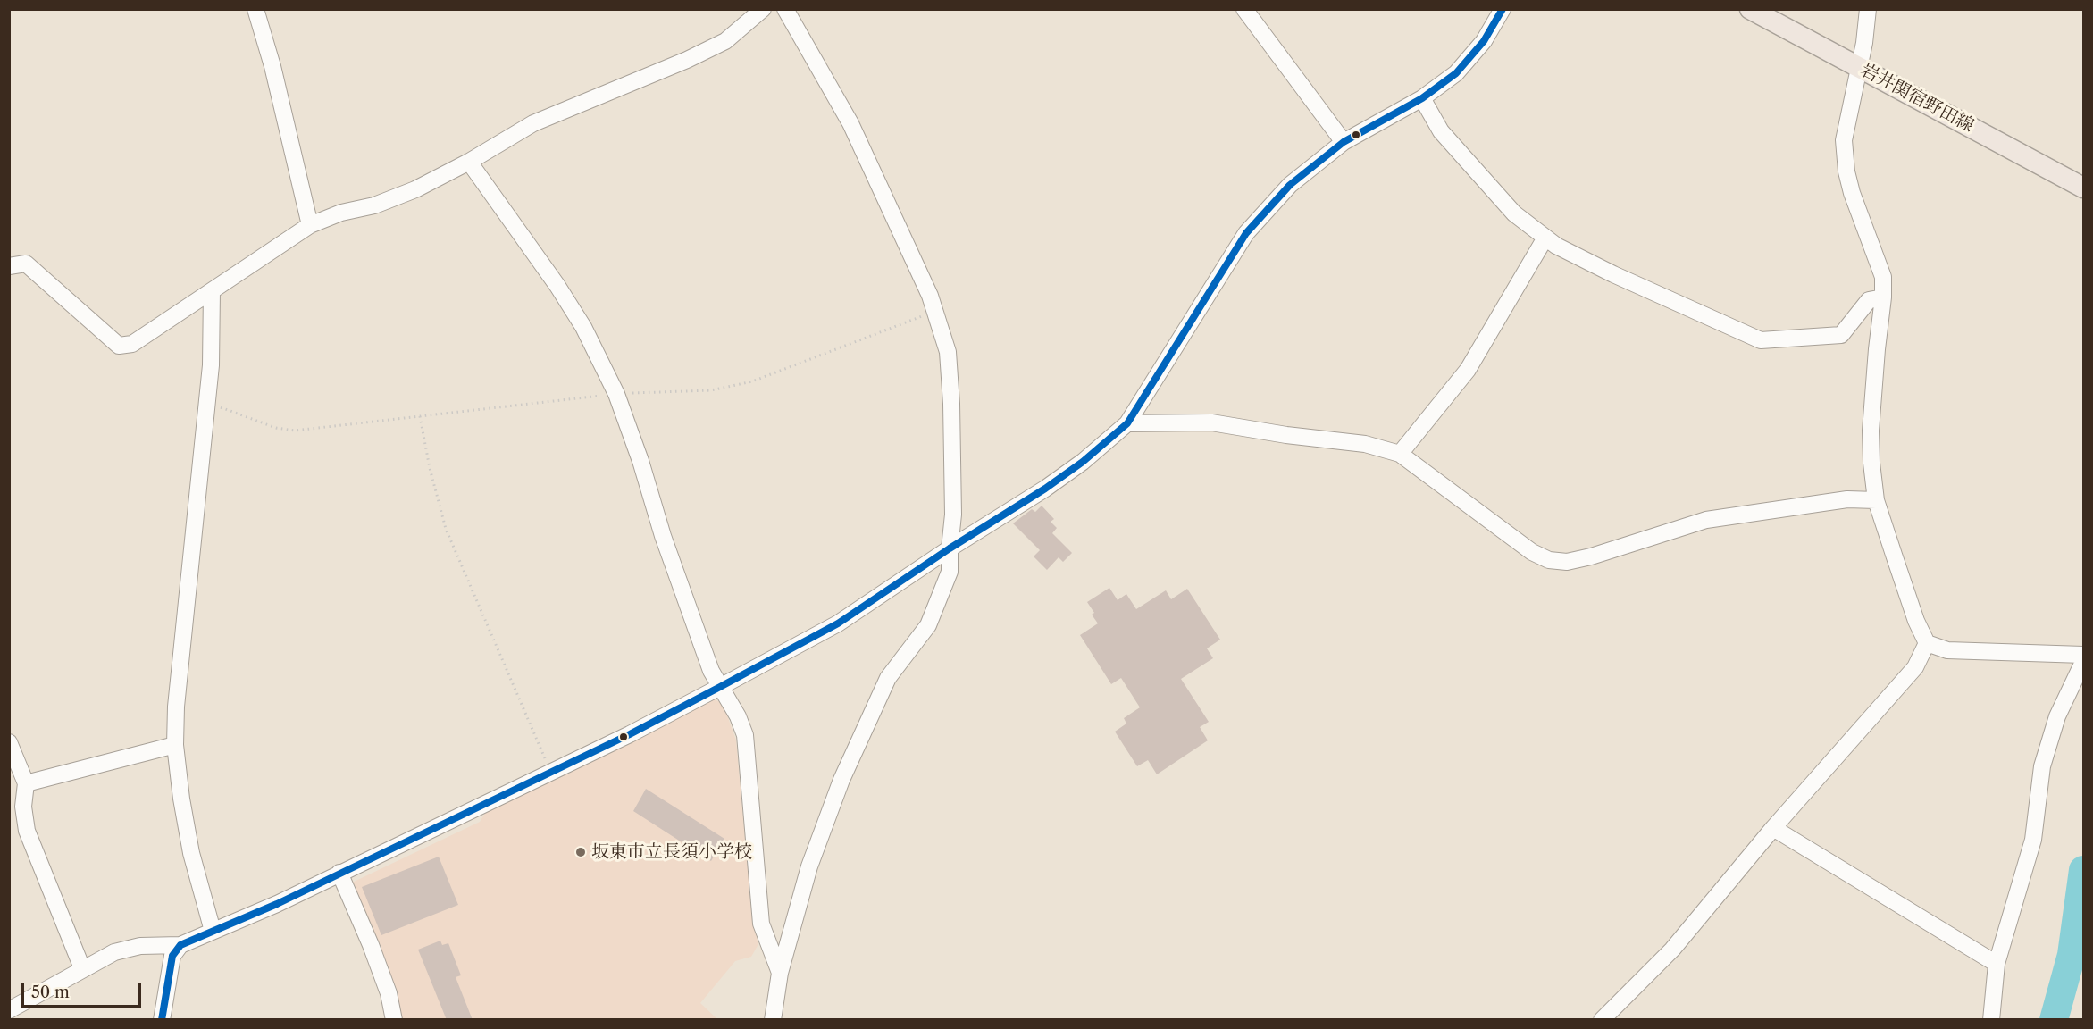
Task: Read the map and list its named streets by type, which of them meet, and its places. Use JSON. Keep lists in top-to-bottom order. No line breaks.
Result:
{"streets":{"main road":["岩井関宿野田線"]},"places":["坂東市立長須小学校"],"scale_bar":"50 m"}
